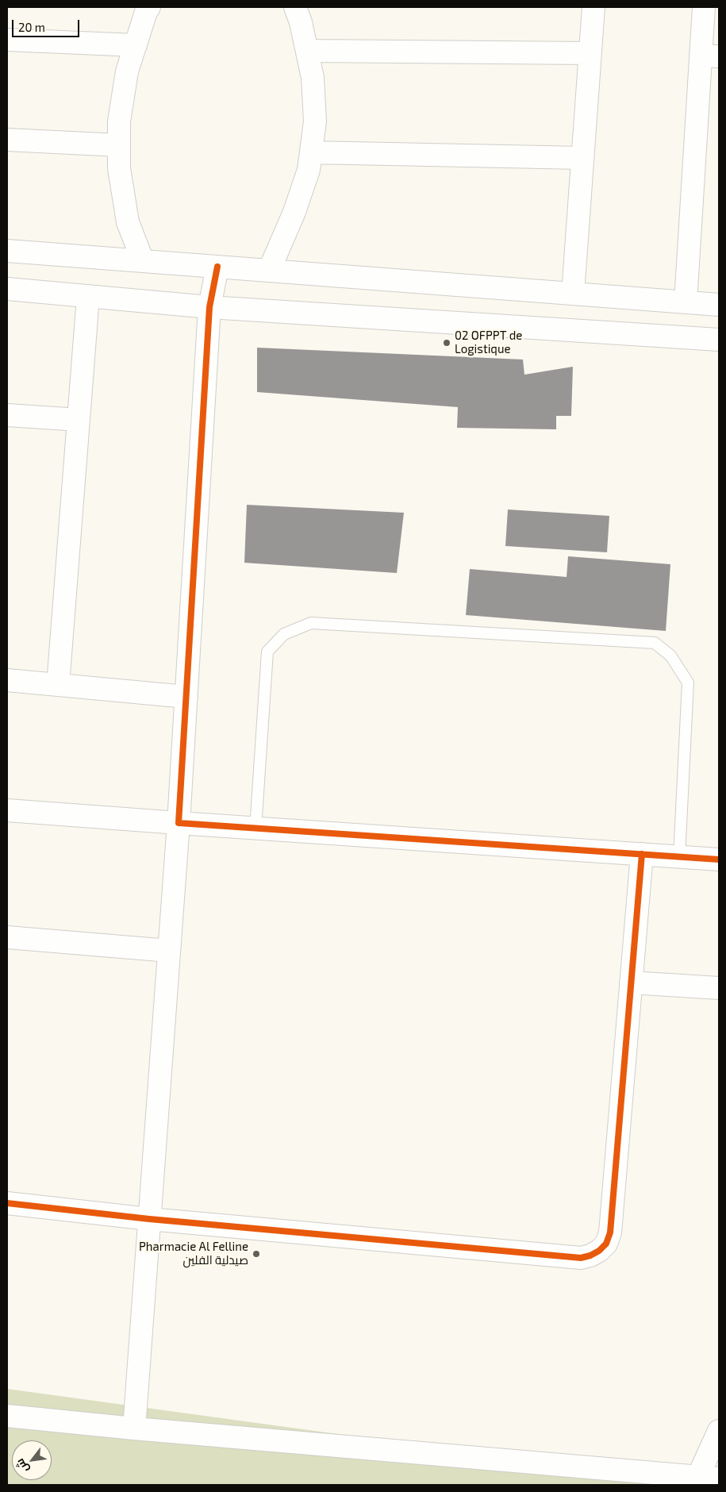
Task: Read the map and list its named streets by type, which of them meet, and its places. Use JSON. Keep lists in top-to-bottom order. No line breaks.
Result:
{"places":["02 OFPPT de Logistique","Pharmacie Al Felline صيدلية الفلين"],"scale_bar":"20 m","north":"bottom left"}
